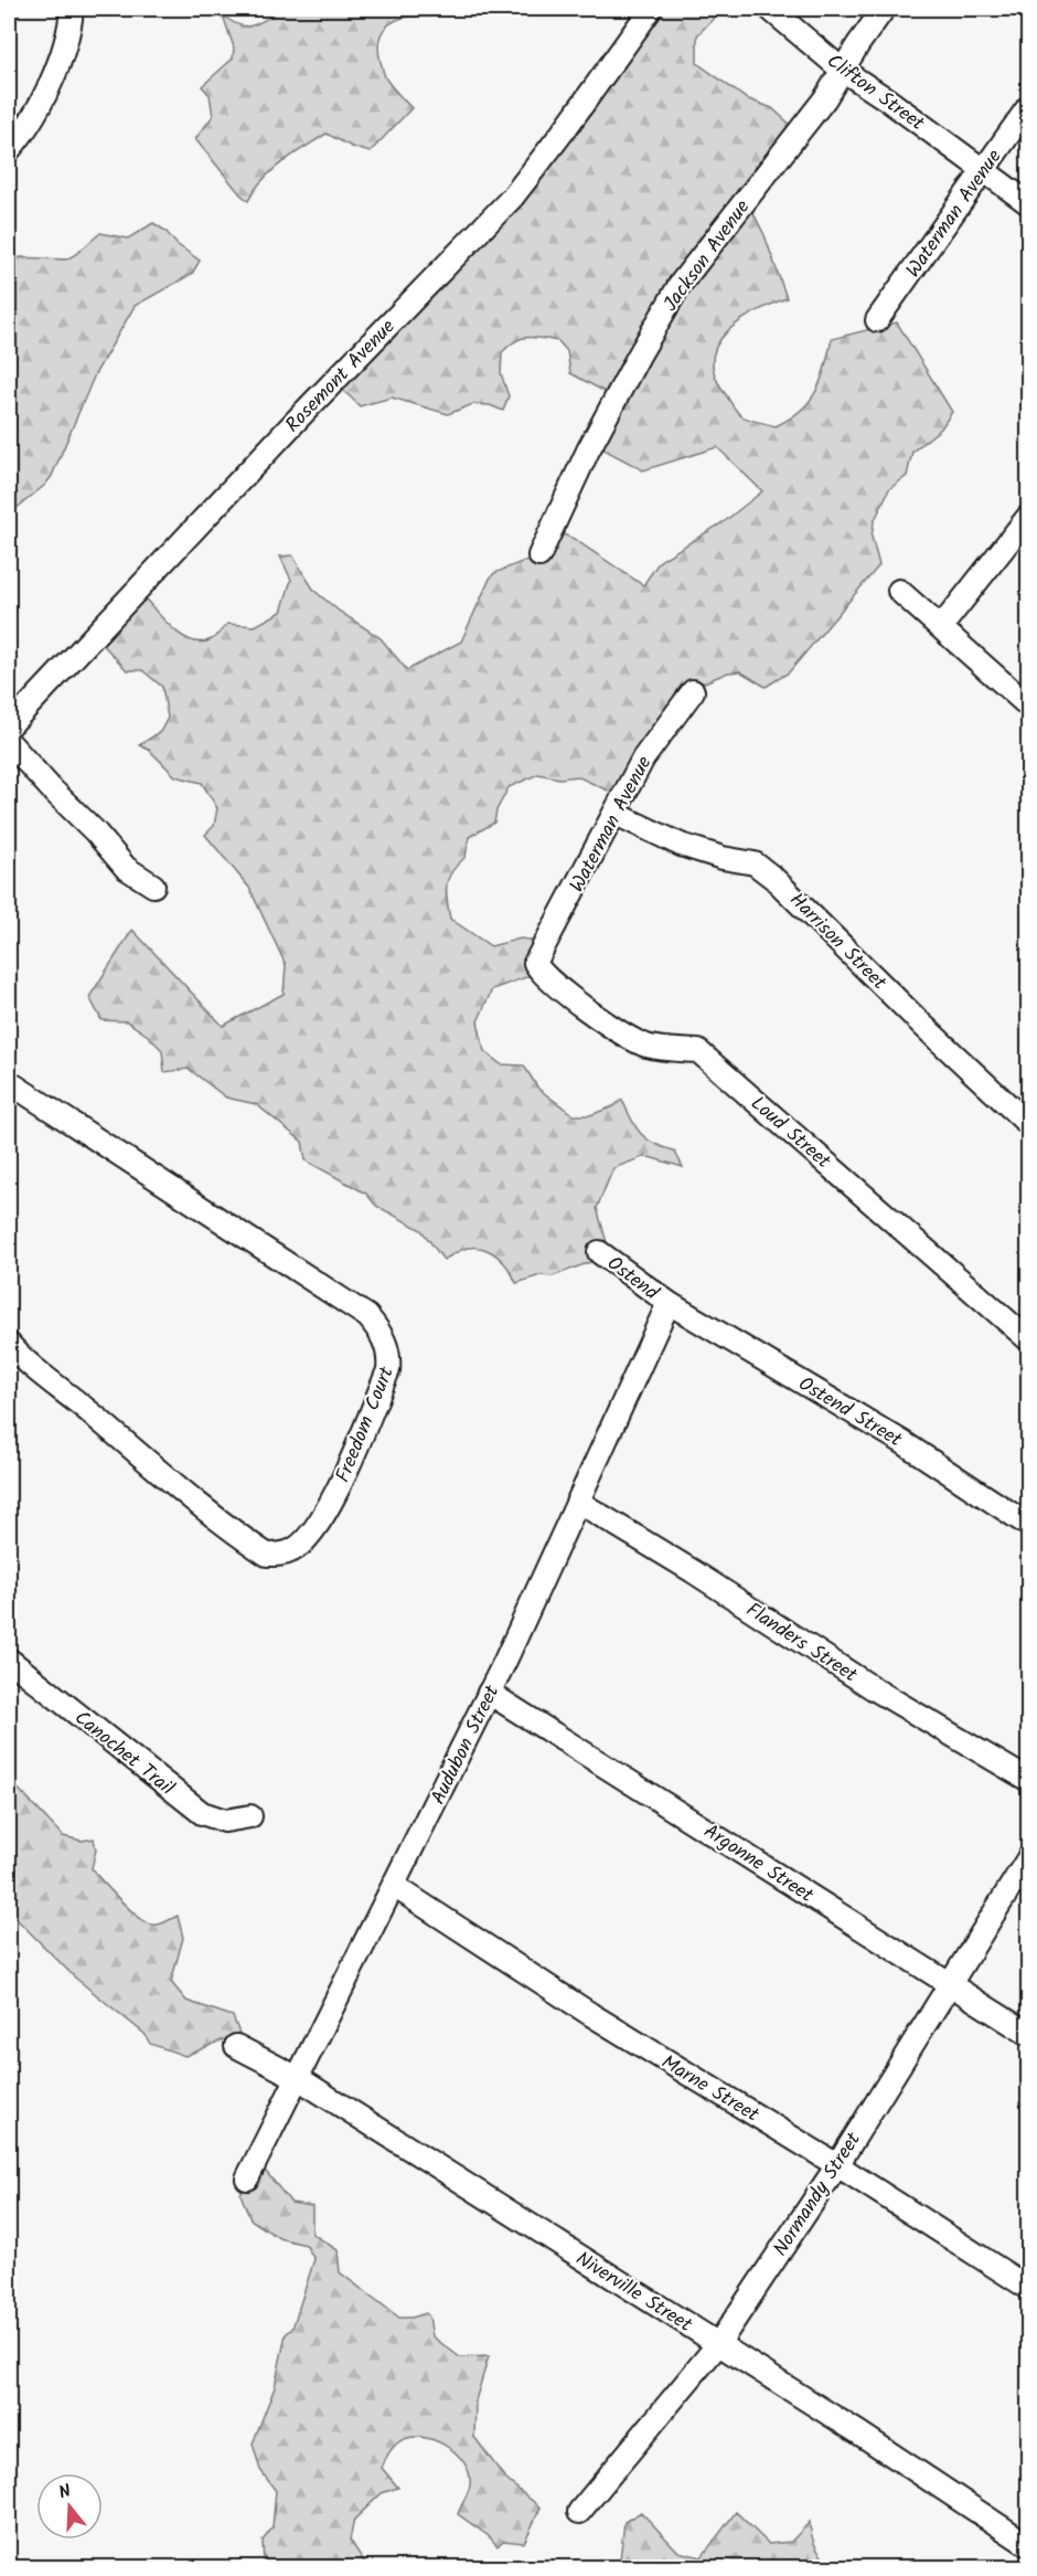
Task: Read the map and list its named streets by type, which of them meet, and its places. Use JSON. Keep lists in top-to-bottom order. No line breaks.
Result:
{"streets":{"street":["Clifton Street","Waterman Avenue","Jackson Avenue","Rosemont Avenue","Harrison Street","Loud Street","Ostend","Ostend Street","Freedom Court","Flanders Street","Audubon Street","Canochet Trail","Argonne Street","Marne Street","Normandy Street","Niverville Street"]},"crossings":[["Clifton Street","Waterman Avenue"],["Clifton Street","Jackson Avenue"],["Waterman Avenue","Harrison Street"],["Waterman Avenue","Loud Street"],["Ostend","Ostend Street"],["Ostend","Audubon Street"],["Ostend Street","Audubon Street"],["Flanders Street","Audubon Street"],["Audubon Street","Argonne Street"],["Audubon Street","Marne Street"],["Audubon Street","Niverville Street"],["Argonne Street","Normandy Street"],["Marne Street","Normandy Street"],["Normandy Street","Niverville Street"]],"north":"top"}
